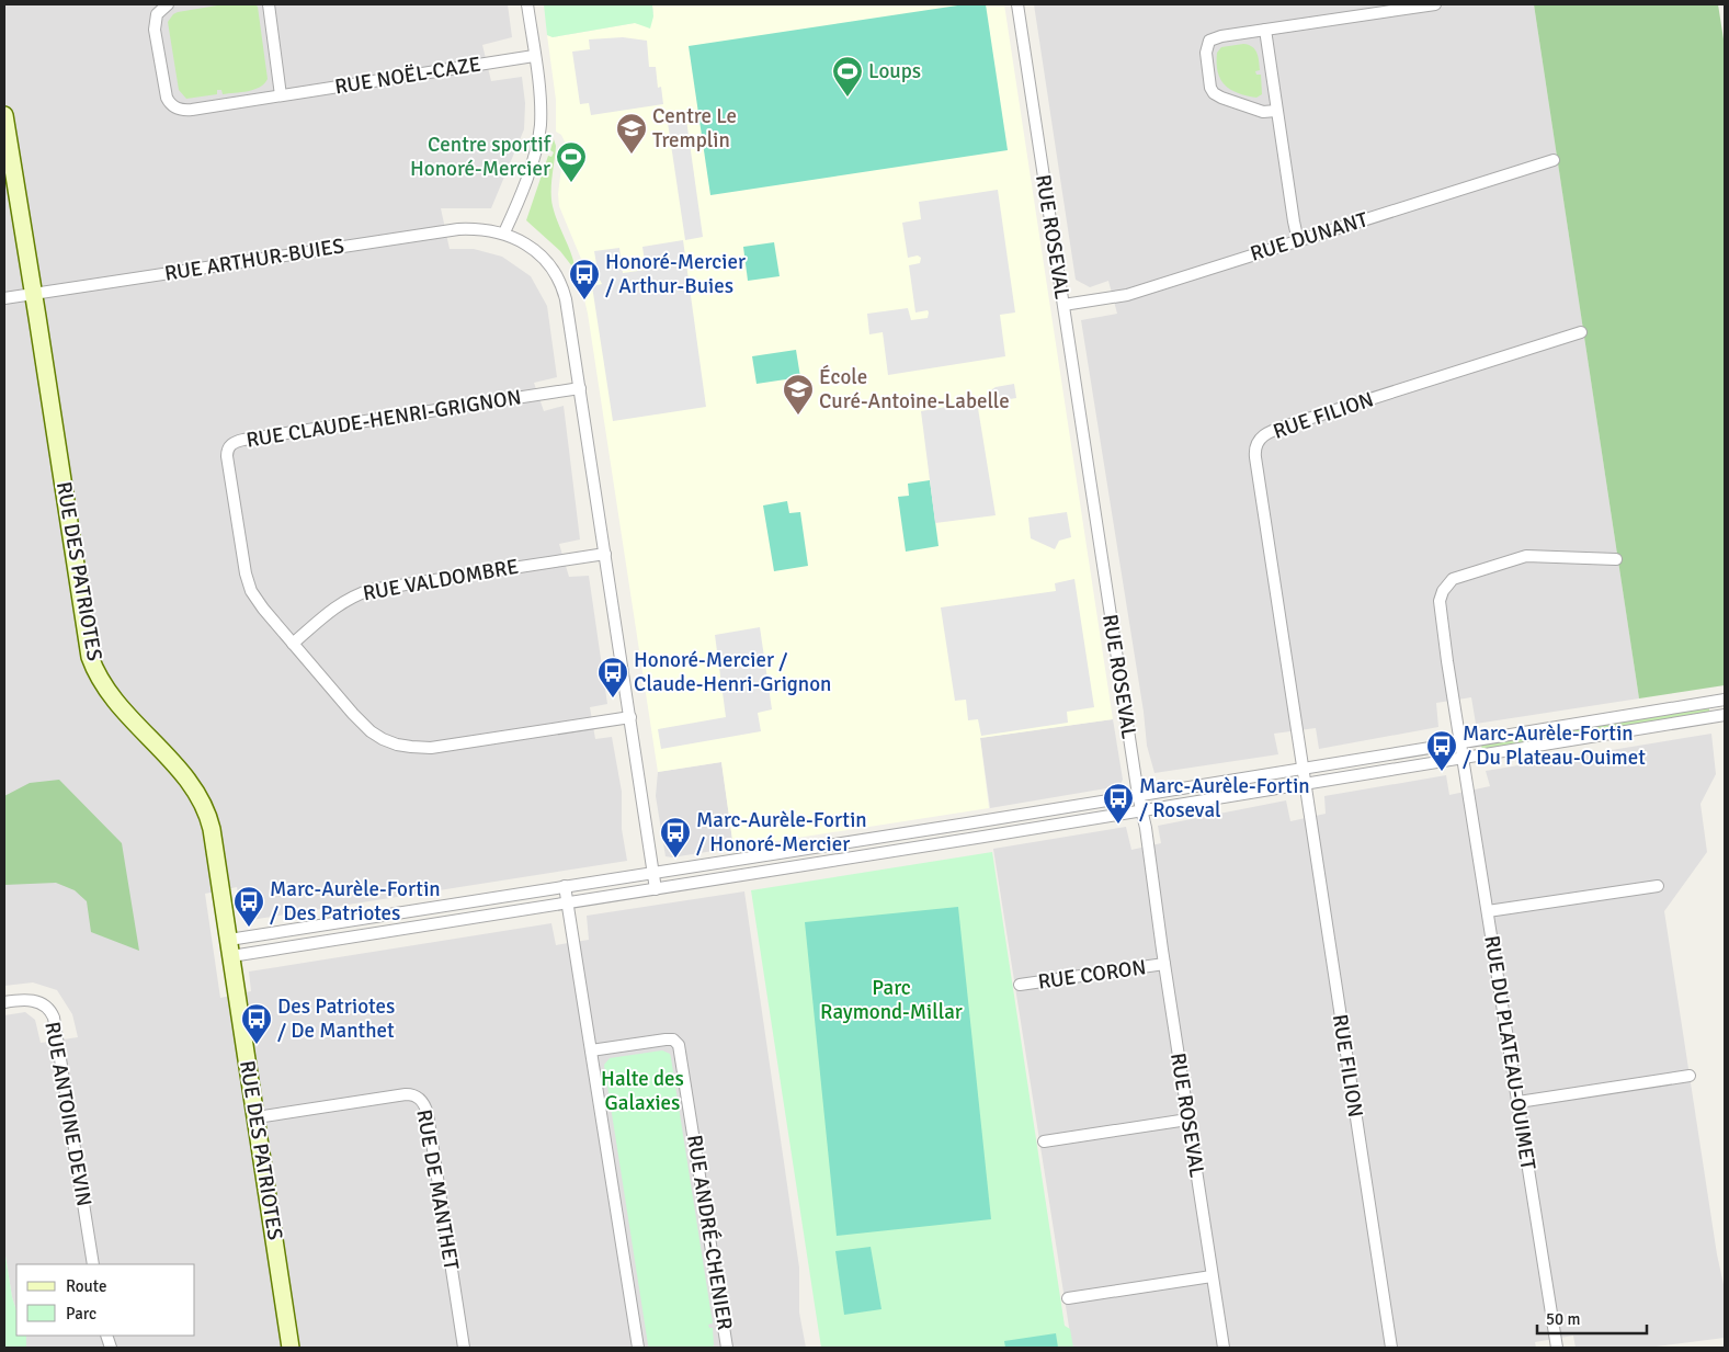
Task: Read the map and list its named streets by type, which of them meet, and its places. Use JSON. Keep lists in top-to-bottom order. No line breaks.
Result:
{"streets":{"street":["RUE NOËL-CAZE","RUE ROSEVAL","RUE DUNANT","RUE ARTHUR-BUIES","RUE FILION","RUE CLAUDE-HENRI-GRIGNON","RUE DES PATRIOTES","RUE VALDOMBRE","RUE CORON","RUE DU PLATEAU-OUIMET","RUE ANTOINE DEVIN","RUE DE MANTHET","RUE ANDRÉ-CHENIER"]},"crossings":[["RUE ROSEVAL","RUE DUNANT"],["RUE ROSEVAL","RUE CORON"],["RUE ARTHUR-BUIES","RUE DES PATRIOTES"],["RUE CLAUDE-HENRI-GRIGNON","RUE VALDOMBRE"],["RUE DES PATRIOTES","RUE DE MANTHET"]],"parks":["Parc Raymond-Millar","Halte des Galaxies"],"places":{"sports":["Loups","Centre sportif Honoré-Mercier"],"school or university":["Centre Le Tremplin","École Curé-Antoine-Labelle"],"bus stop":["Honoré-Mercier / Arthur-Buies","Honoré-Mercier / Claude-Henri-Grignon","Marc-Aurèle-Fortin / Du Plateau-Ouimet","Marc-Aurèle-Fortin / Roseval","Marc-Aurèle-Fortin / Honoré-Mercier","Marc-Aurèle-Fortin / Des Patriotes","Des Patriotes / De Manthet"]},"legend":["Route","Parc"],"scale_bar":"50 m"}
